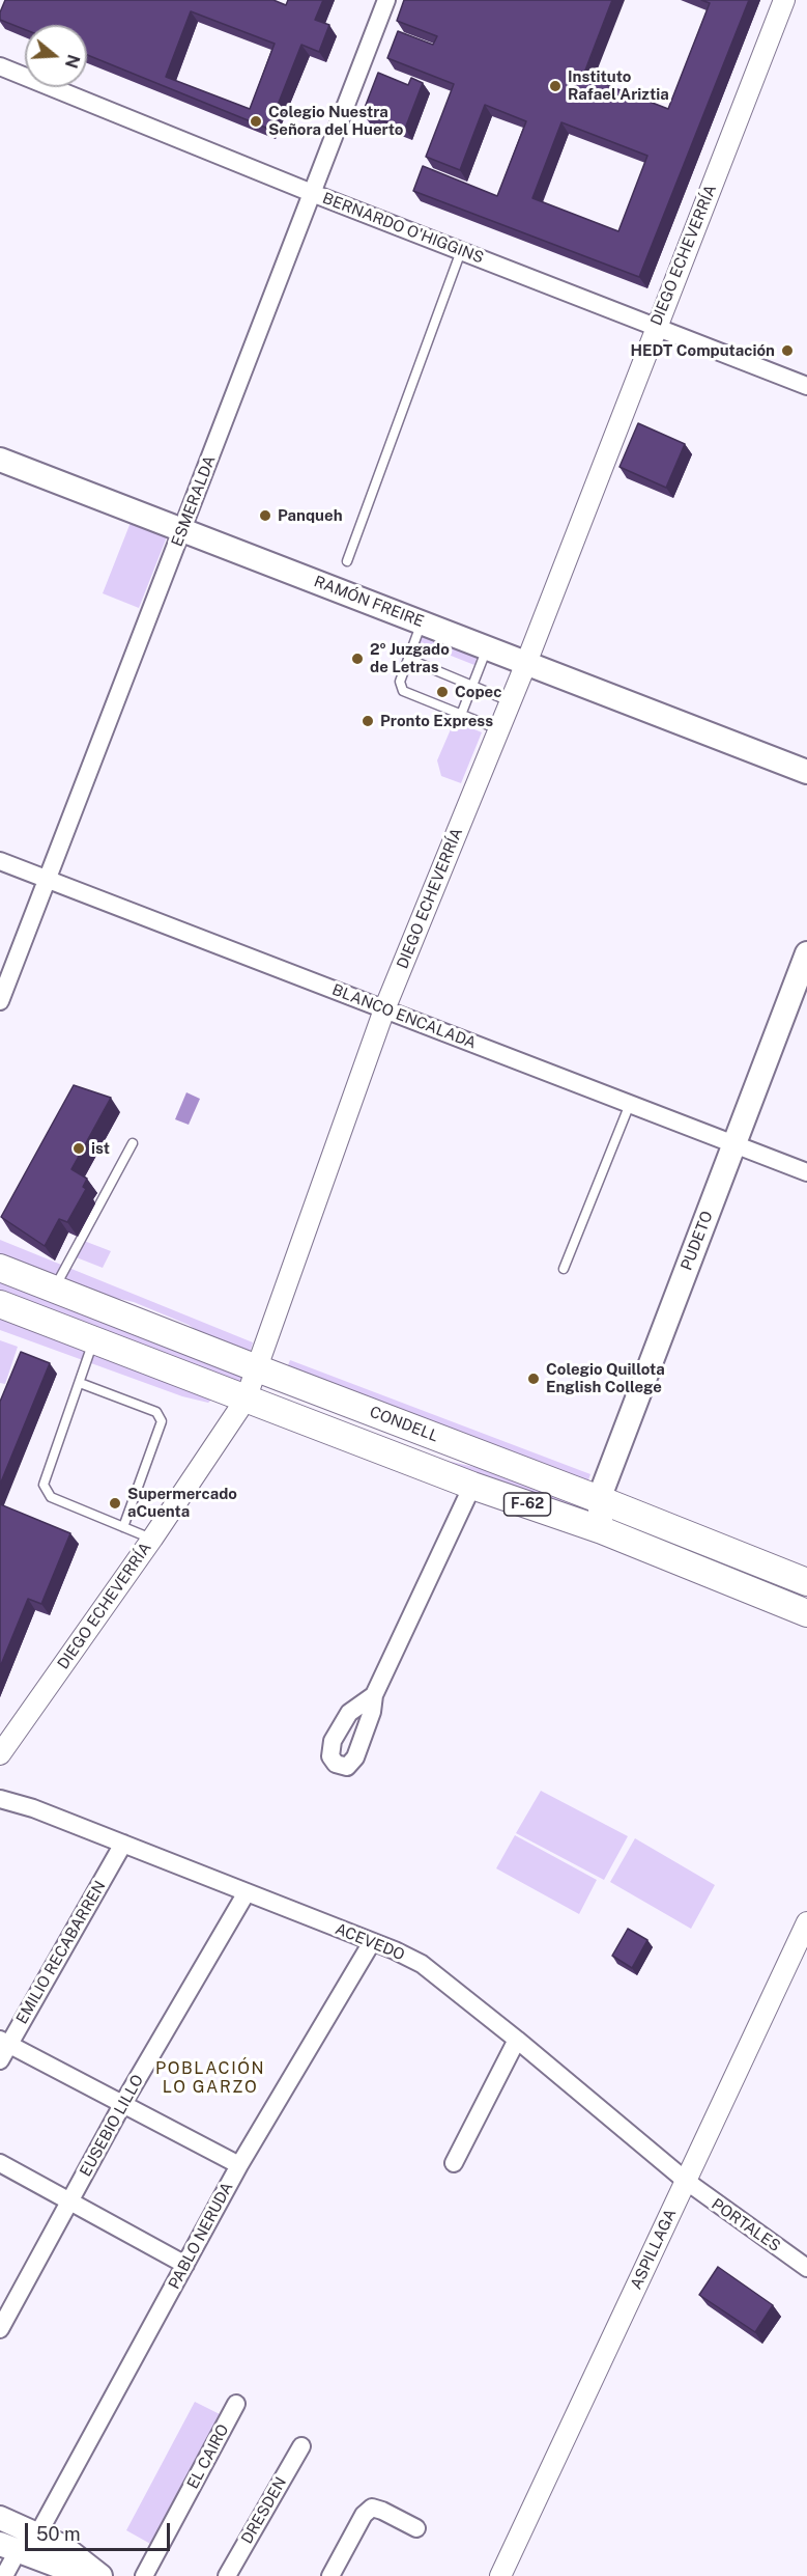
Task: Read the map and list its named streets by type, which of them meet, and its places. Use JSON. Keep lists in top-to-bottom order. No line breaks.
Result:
{"streets":{"main road":["RAMÓN FREIRE","PUDETO","CONDELL","F-62"],"street":["BERNARDO O'HIGGINS","DIEGO ECHEVERRÍA","ESMERALDA","BLANCO ENCALADA","ACEVEDO","EMILIO RECABARREN","EUSEBIO LILLO","PORTALES","PABLO NERUDA","ASPILLAGA","EL CAIRO","DRESDEN"]},"crossings":[["BERNARDO O'HIGGINS","DIEGO ECHEVERRÍA"],["BERNARDO O'HIGGINS","ESMERALDA"],["DIEGO ECHEVERRÍA","RAMÓN FREIRE"],["DIEGO ECHEVERRÍA","BLANCO ENCALADA"],["DIEGO ECHEVERRÍA","CONDELL"],["DIEGO ECHEVERRÍA","F-62"],["ESMERALDA","RAMÓN FREIRE"],["ESMERALDA","BLANCO ENCALADA"],["BLANCO ENCALADA","PUDETO"],["PUDETO","CONDELL"],["PUDETO","F-62"],["ACEVEDO","EMILIO RECABARREN"],["ACEVEDO","EUSEBIO LILLO"],["ACEVEDO","PORTALES"],["ACEVEDO","PABLO NERUDA"],["ACEVEDO","ASPILLAGA"],["PORTALES","ASPILLAGA"]],"districts":["POBLACIÓN LO GARZO"],"places":["Instituto Rafael Ariztia","Colegio Nuestra Señora del Huerto","HEDT Computación","Panqueh","2º Juzgado de Letras","Copec","Pronto Express","ist","Colegio Quillota English College","Supermercado aCuenta"],"scale_bar":"50 m","north":"right"}
